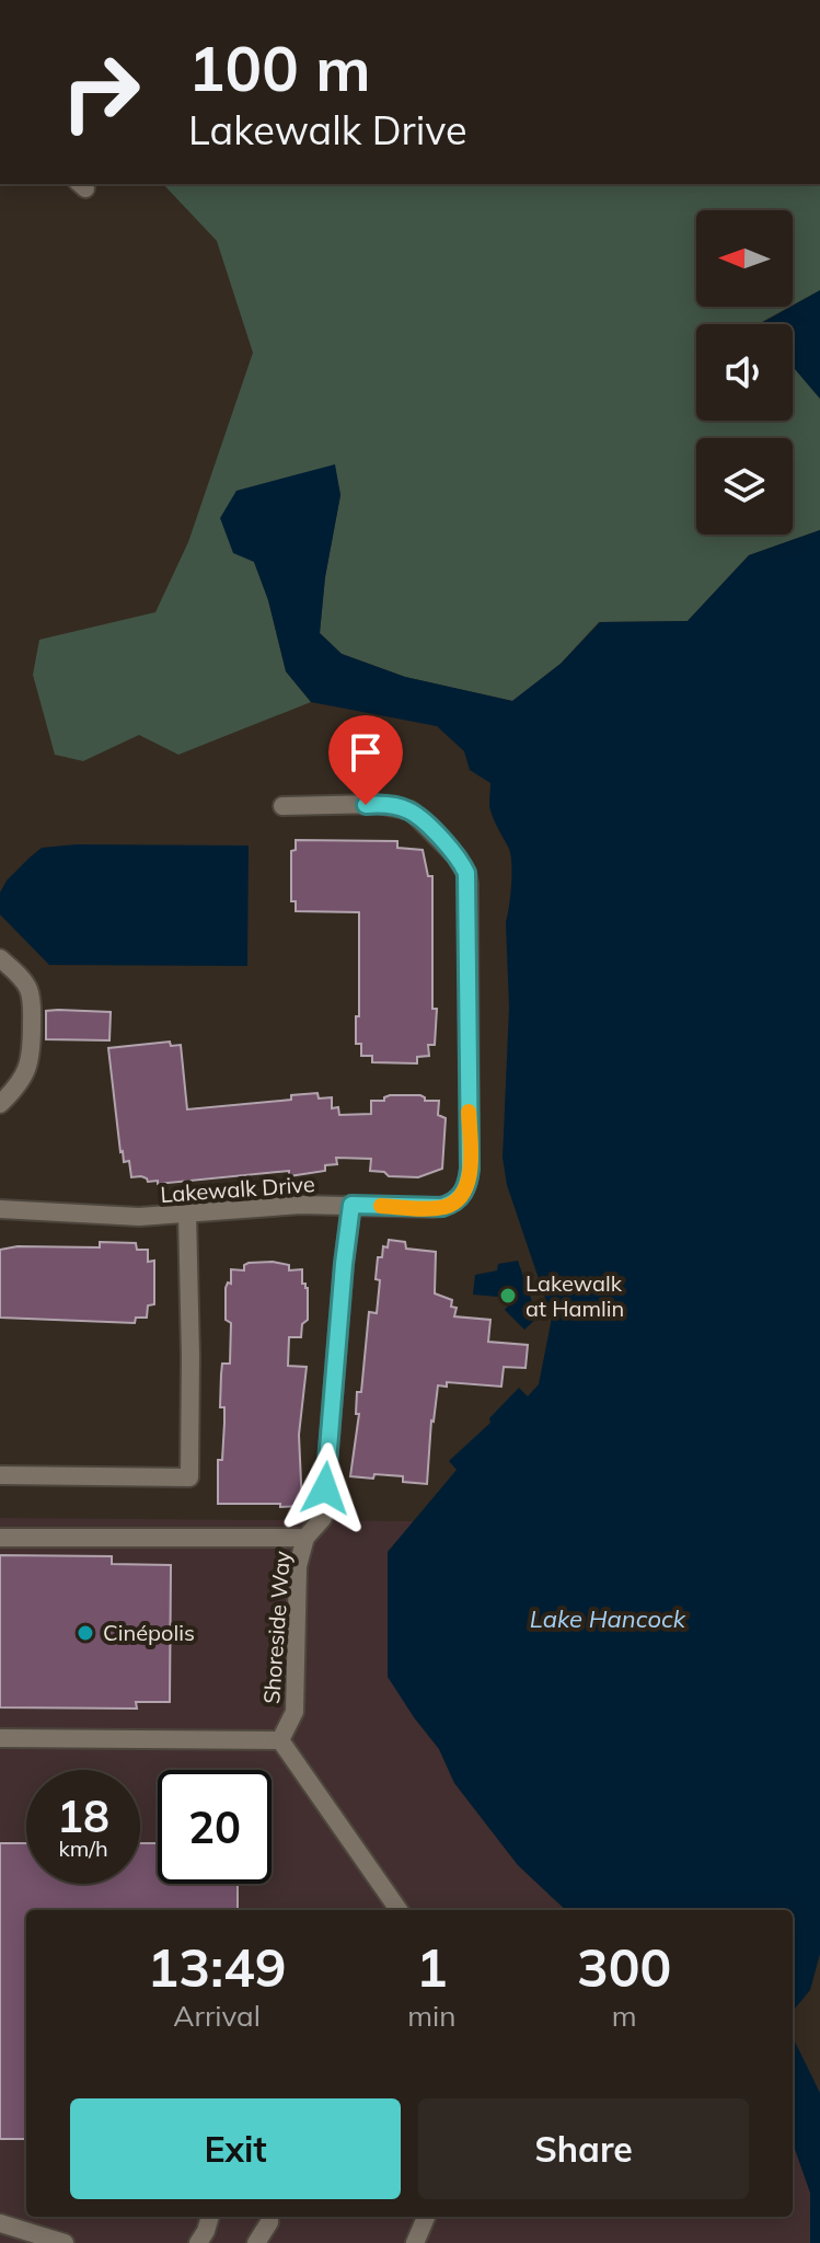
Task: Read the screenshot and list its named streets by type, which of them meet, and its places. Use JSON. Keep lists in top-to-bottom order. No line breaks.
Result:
{"streets":{"street":["Lakewalk Drive","Shoreside Way"]},"crossings":[["Lakewalk Drive","Shoreside Way"]],"water":["Lake Hancock"],"places":["Lakewalk at Hamlin","Cinépolis"],"north":"left","page":{"turn":["100 m","Lakewalk Drive"],"speed":"18 km/h","limit":"20","eta":["13:49","Arrival","1","min","300","m"],"buttons":["Exit","Share"]}}
